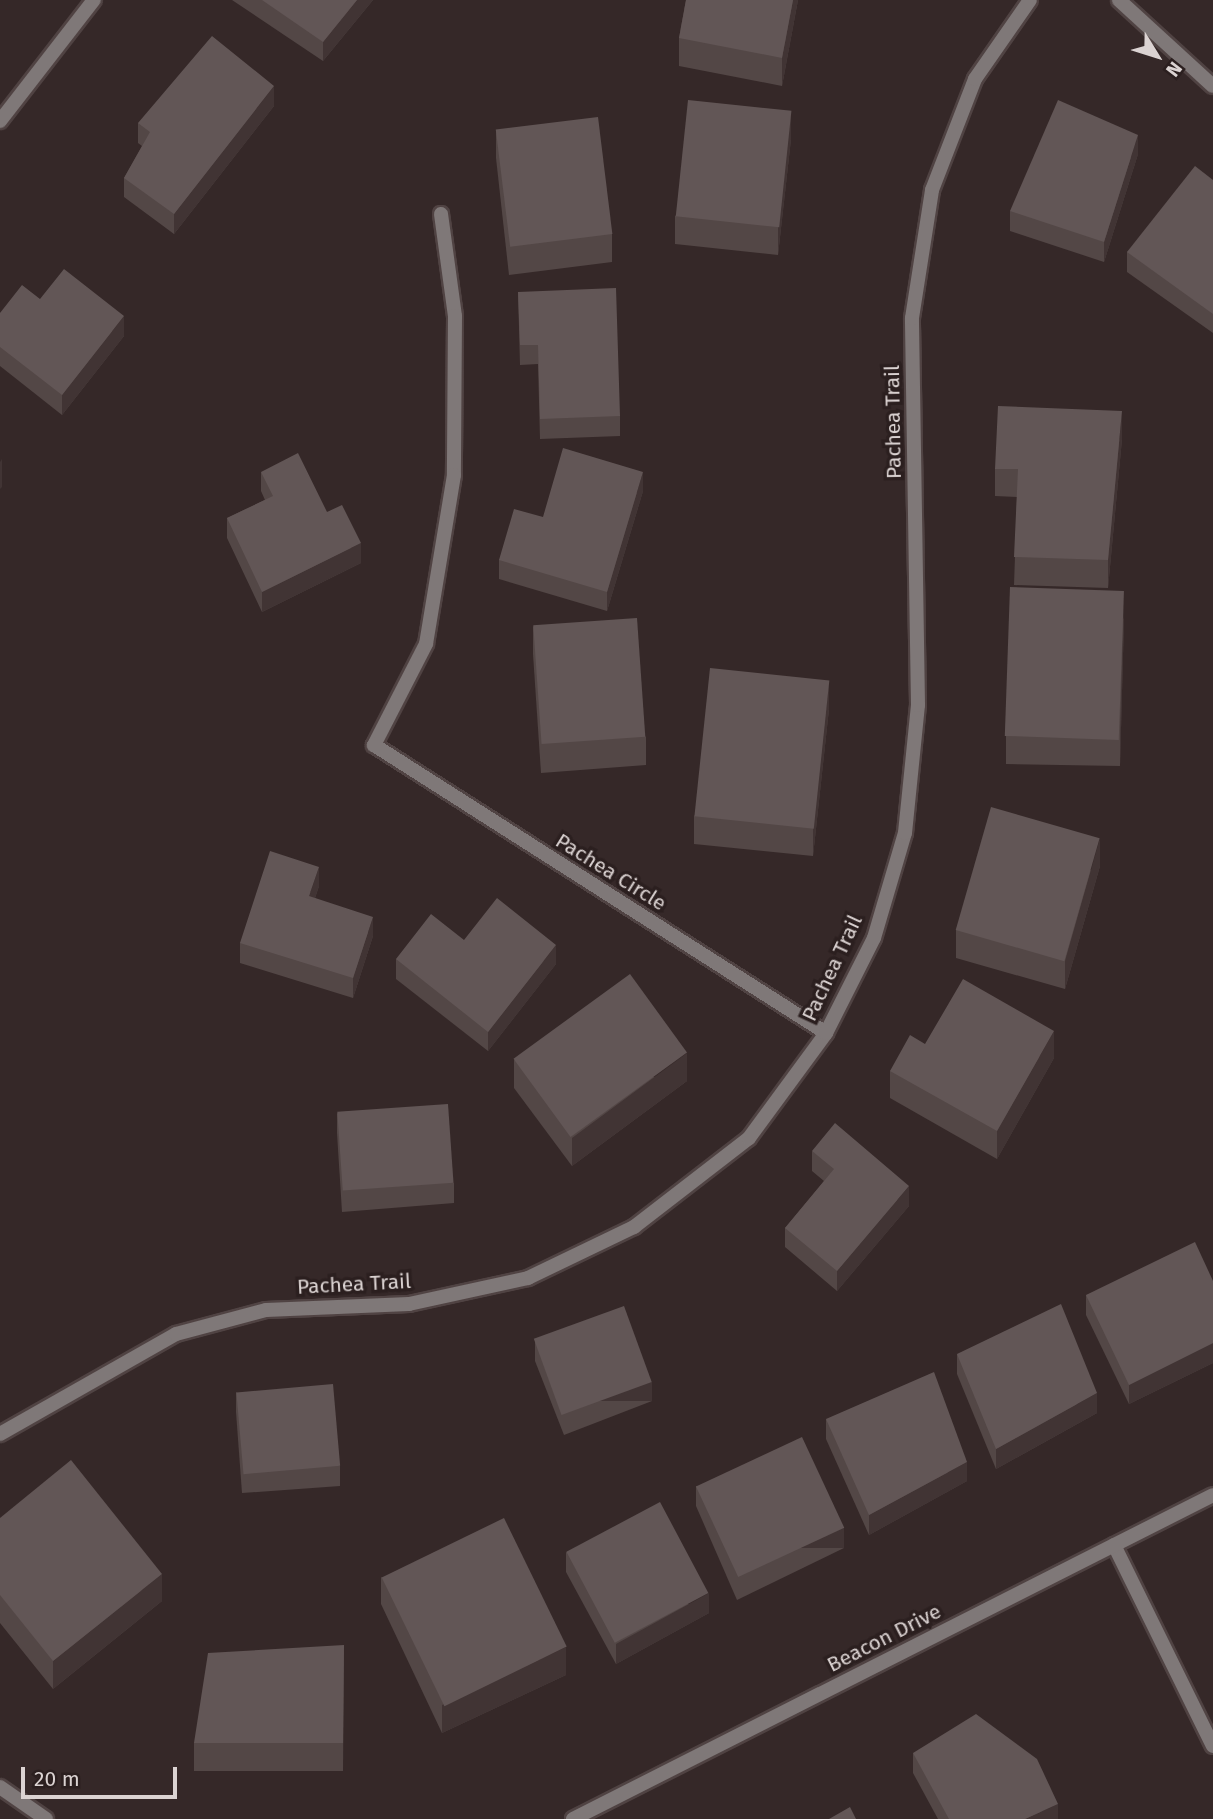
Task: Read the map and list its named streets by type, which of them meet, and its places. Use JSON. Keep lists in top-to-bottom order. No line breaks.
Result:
{"streets":{"street":["Pachea Trail","Pachea Circle","Beacon Drive"]},"crossings":[["Pachea Trail","Pachea Circle"]],"scale_bar":"20 m","north":"bottom right"}
